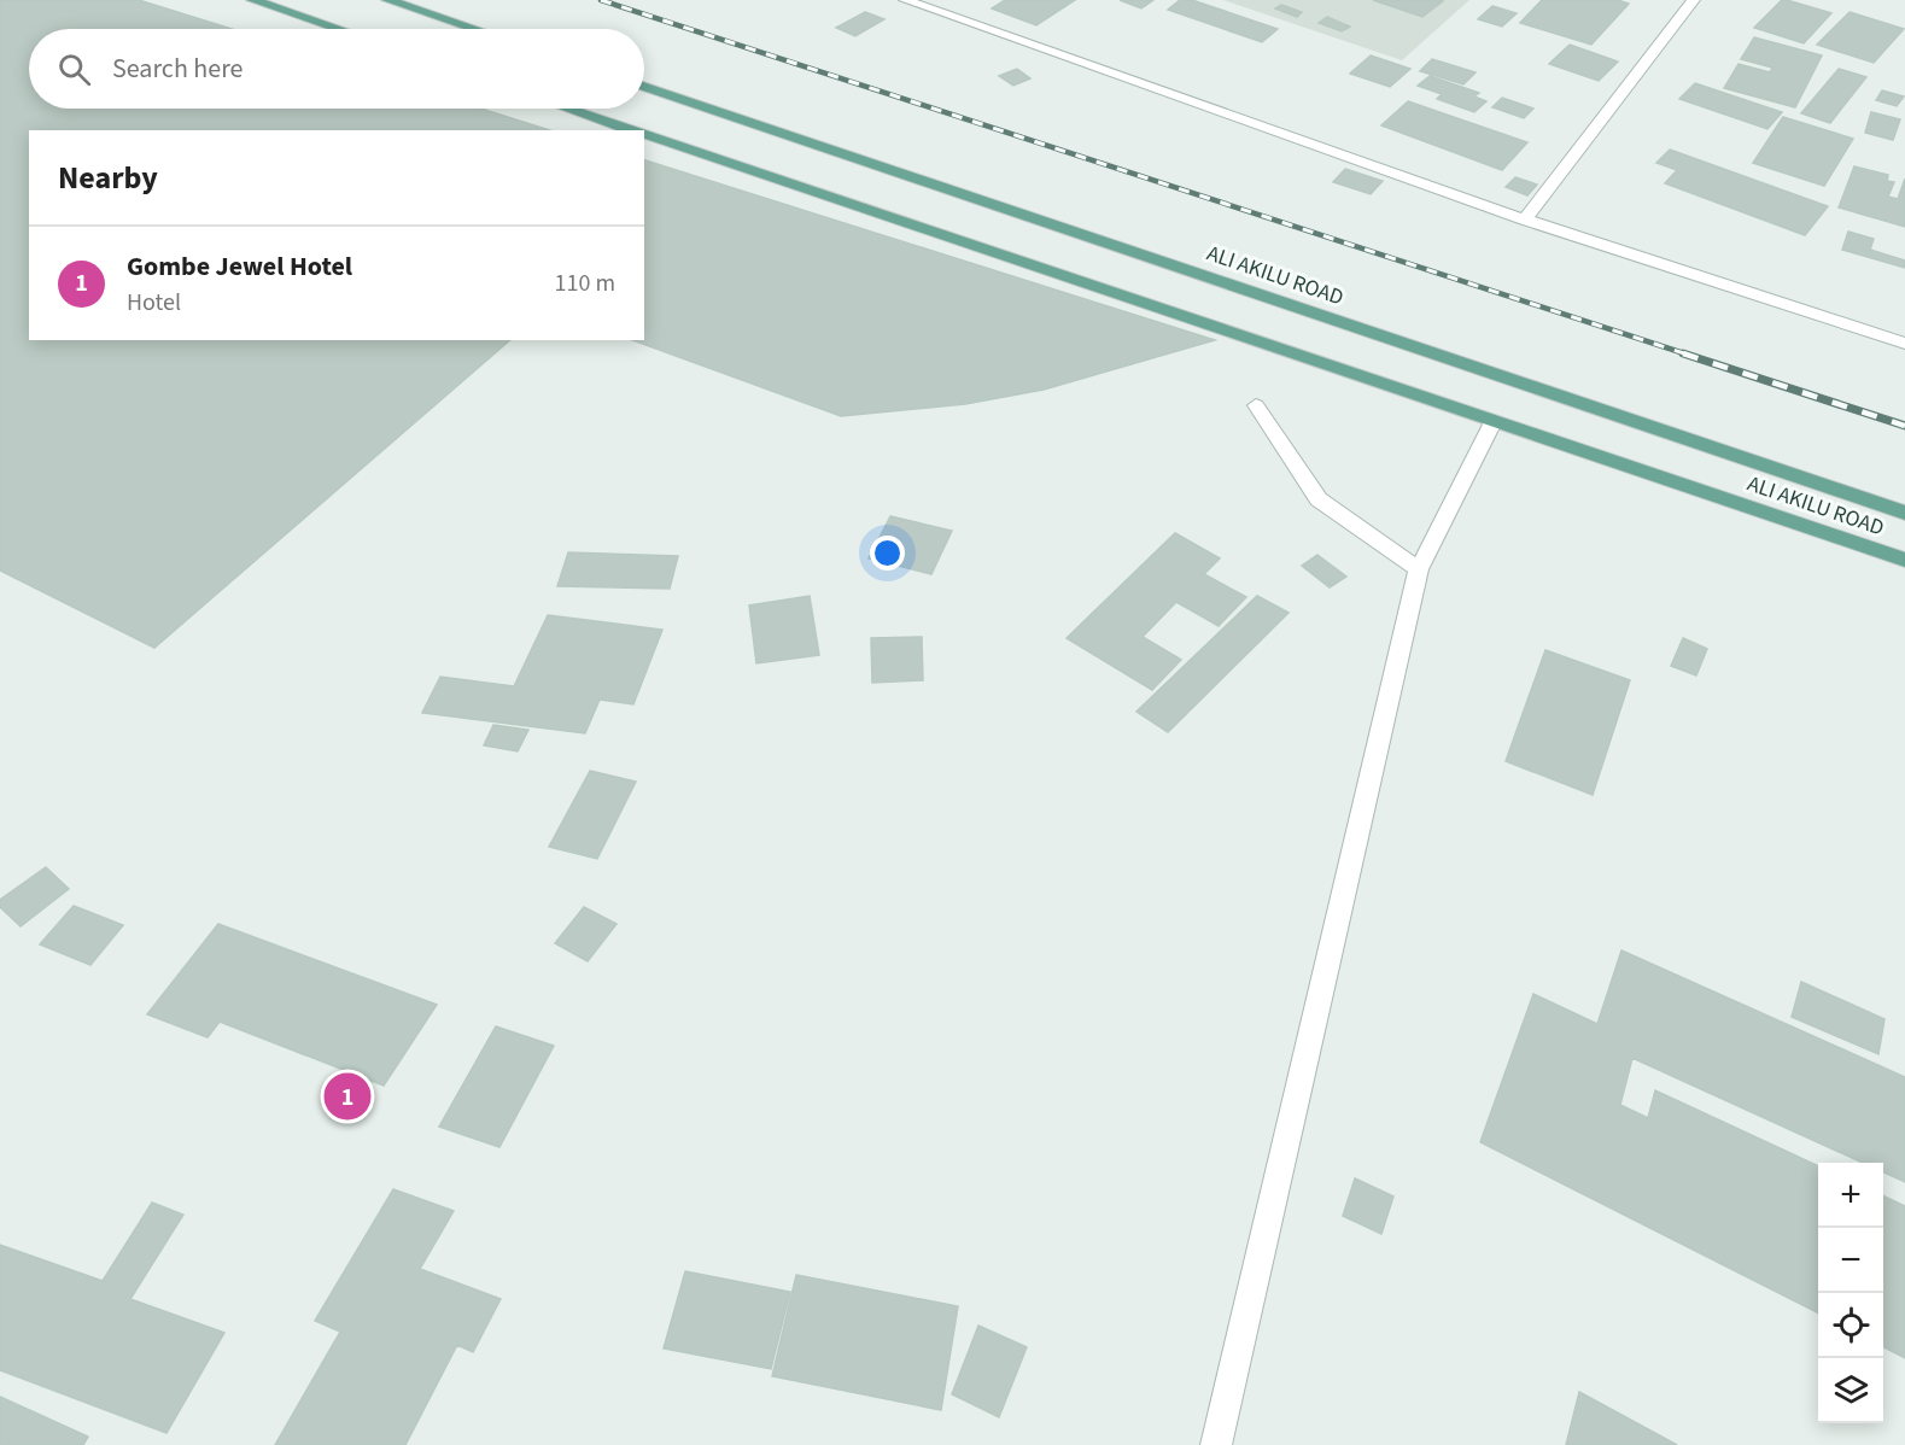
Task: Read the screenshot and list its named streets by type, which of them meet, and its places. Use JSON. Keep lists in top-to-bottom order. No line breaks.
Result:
{"streets":{"main road":["ALI AKILU ROAD"]},"page":{"search":"Search here","heading":"Nearby","list":[{"mark":"1","name":"Gombe Jewel Hotel","note":"Hotel","value":"110 m"}],"pins":"1","map_buttons":["+","−"]}}
